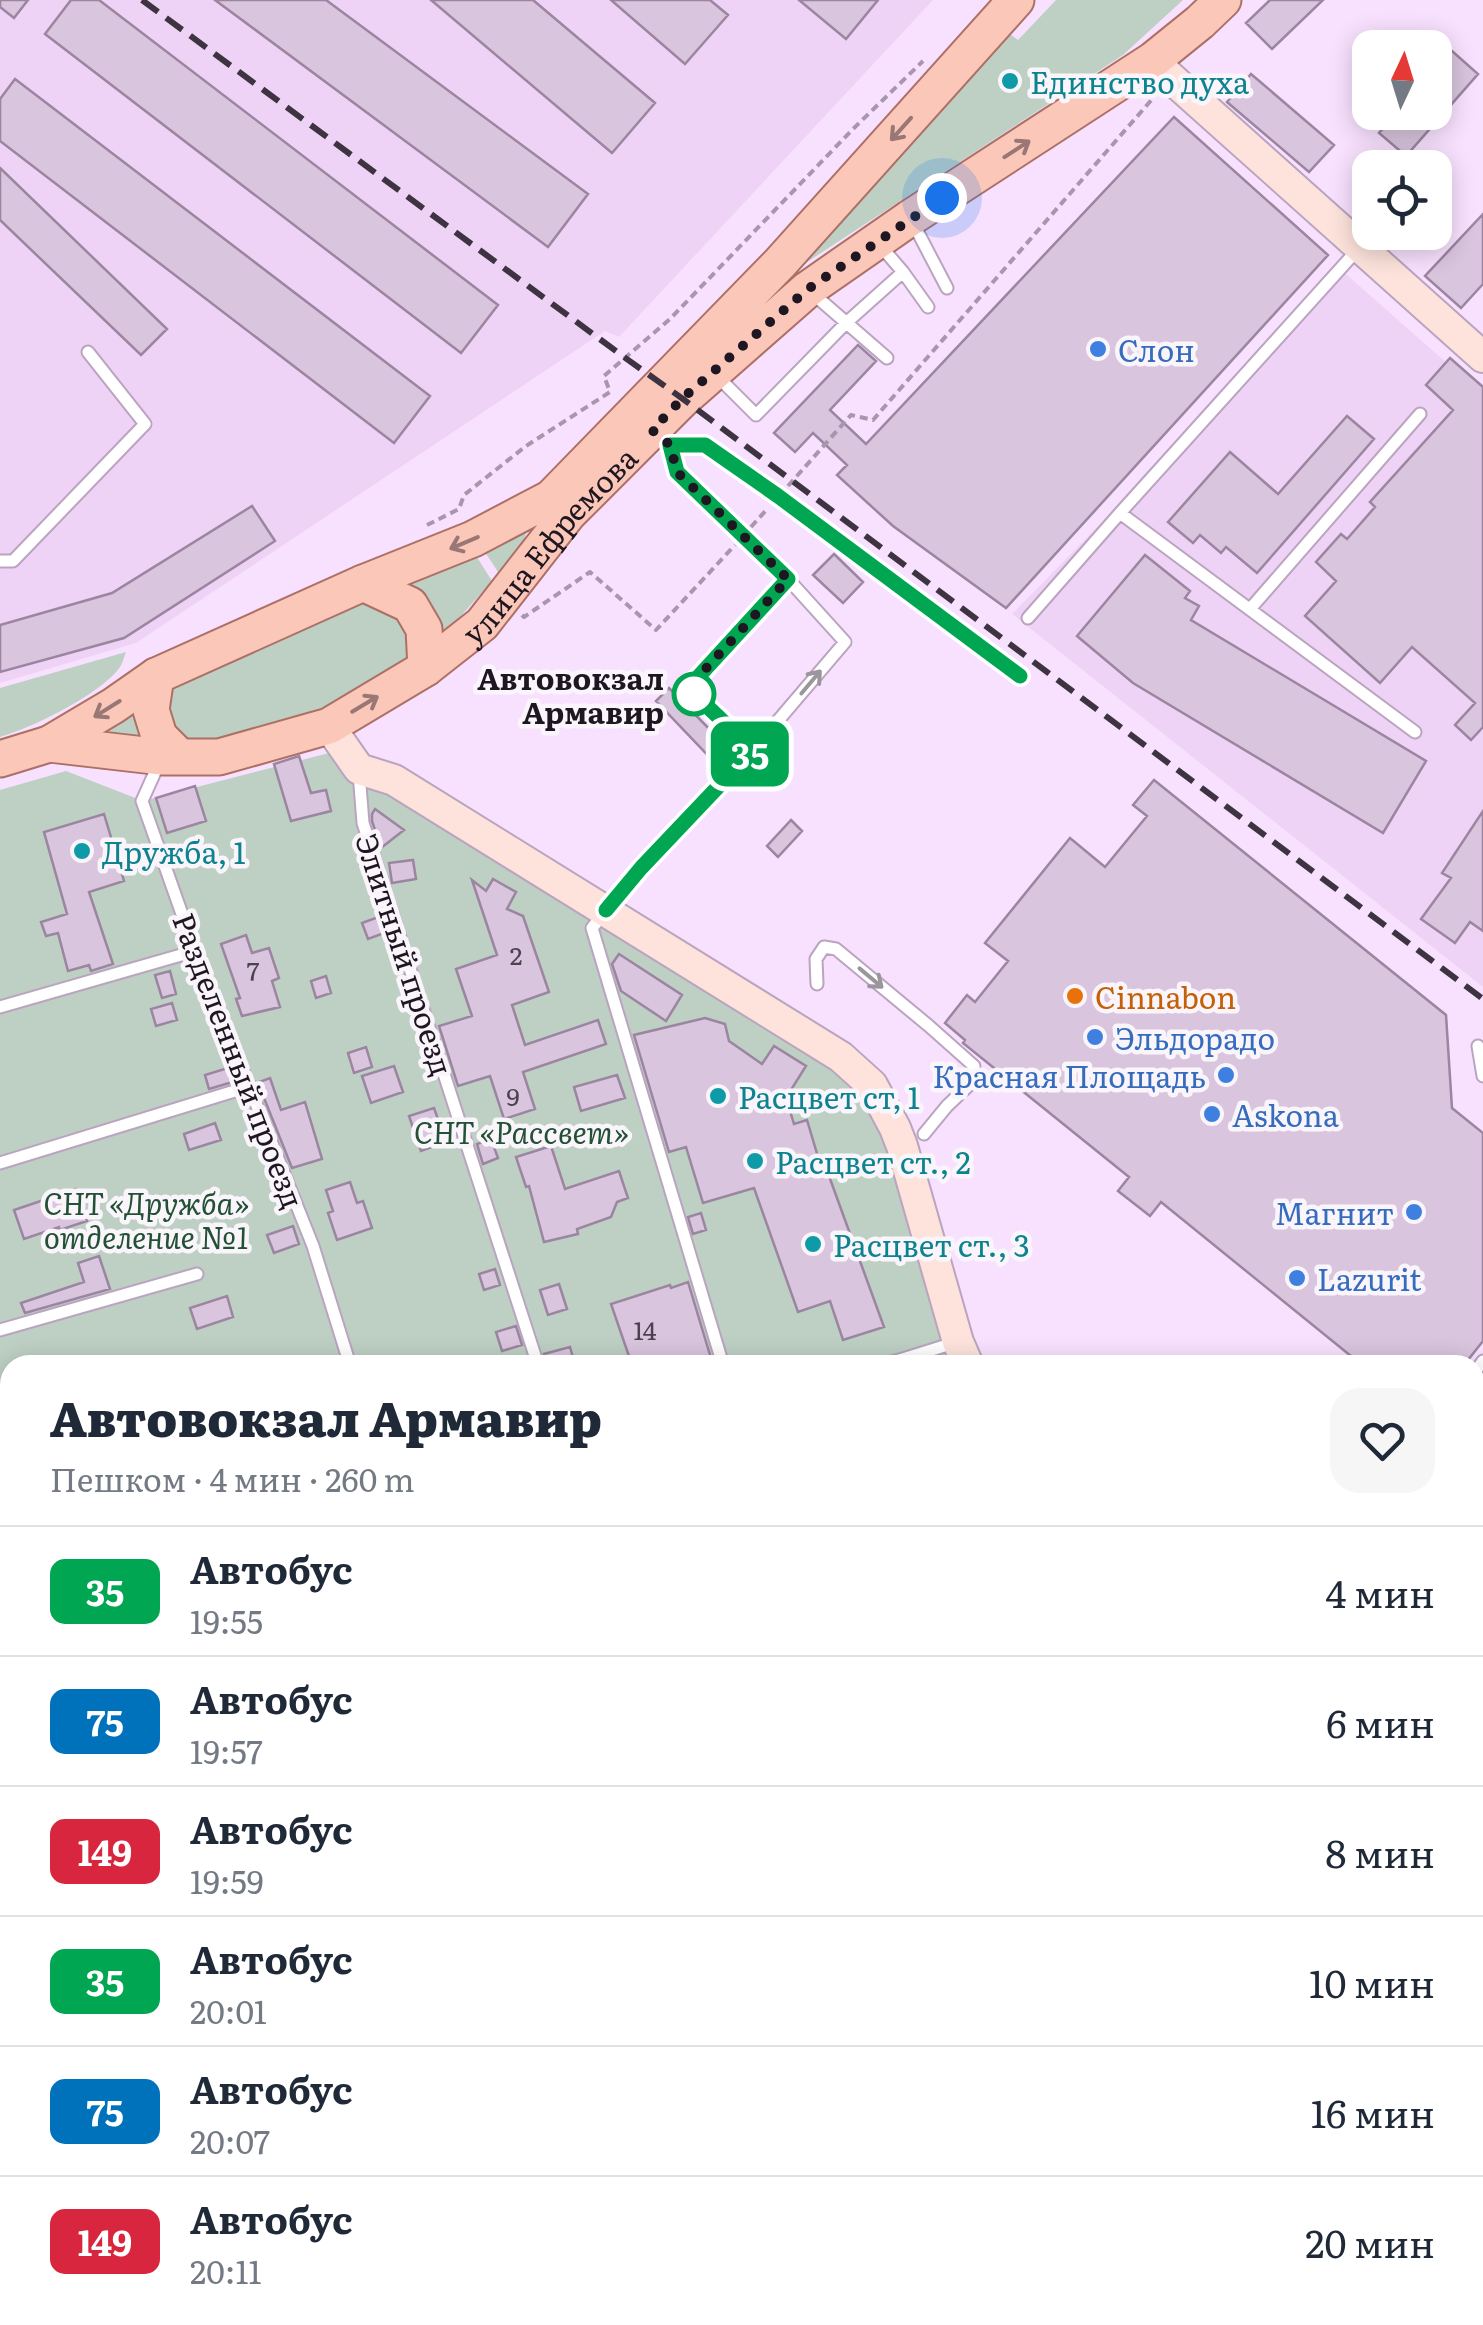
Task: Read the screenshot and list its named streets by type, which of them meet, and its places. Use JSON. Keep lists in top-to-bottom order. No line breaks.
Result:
{"streets":{"main road":["улица Ефремова"],"lane":["Элитный проезд","Разделенный проезд"]},"crossings":[["улица Ефремова","Разделенный проезд"]],"parks":["СНТ «Рассвет»","СНТ «Дружба» отделение №1"],"places":["Единство духа","Слон","Автовокзал Армавир","Дружба, 1","Cinnabon","Эльдорадо","Красная Площадь","Расцвет ст, 1","Askona","Расцвет ст., 2","Магнит","Расцвет ст., 3","Lazurit"],"lines":["bus line 35"],"house_numbers":["2","7","9","14"],"north":"top","page":{"on_map":"35","heading":["Автовокзал Армавир","Пешком · 4 мин · 260 m"],"list":[{"mark":"35","name":"Автобус","note":"19:55","value":"4 мин"},{"mark":"75","name":"Автобус","note":"19:57","value":"6 мин"},{"mark":"149","name":"Автобус","note":"19:59","value":"8 мин"},{"mark":"35","name":"Автобус","note":"20:01","value":"10 мин"},{"mark":"75","name":"Автобус","note":"20:07","value":"16 мин"},{"mark":"149","name":"Автобус","note":"20:11","value":"20 мин"}]}}
